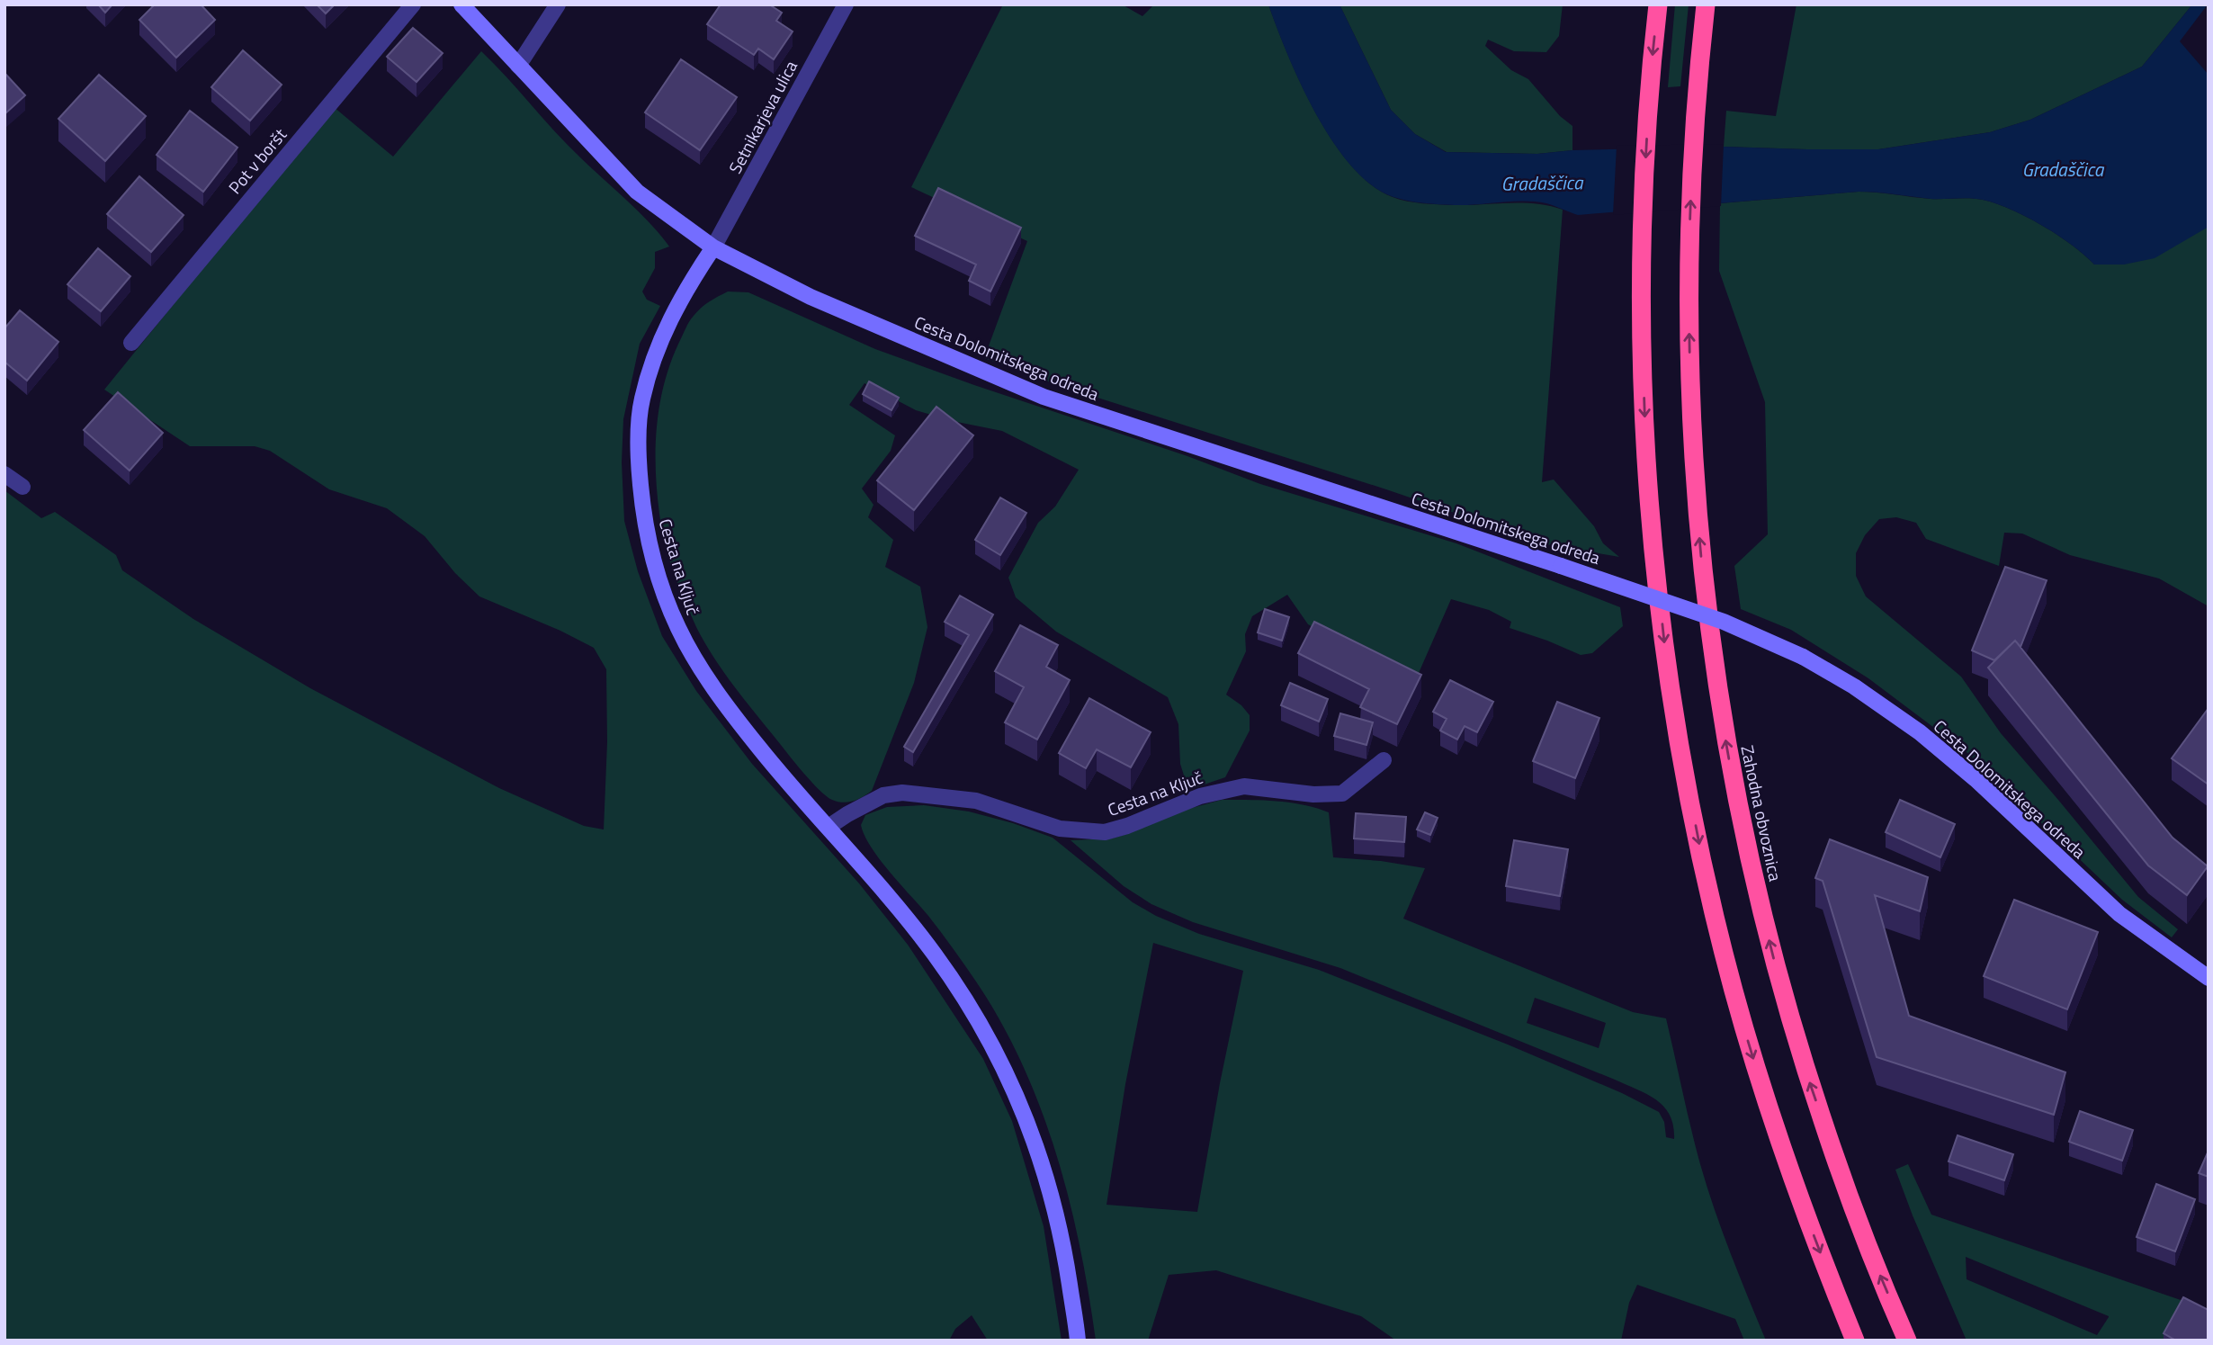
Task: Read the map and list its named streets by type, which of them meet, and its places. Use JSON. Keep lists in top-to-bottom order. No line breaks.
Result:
{"streets":{"highway":["Zahodna obvoznica"],"street":["Setnikarjeva ulica","Pot v boršt","Cesta Dolomitskega odreda","Cesta na Ključ"]},"crossings":[["Setnikarjeva ulica","Cesta Dolomitskega odreda"],["Setnikarjeva ulica","Cesta na Ključ"],["Cesta Dolomitskega odreda","Cesta na Ključ"]],"water":["Gradaščica"]}
